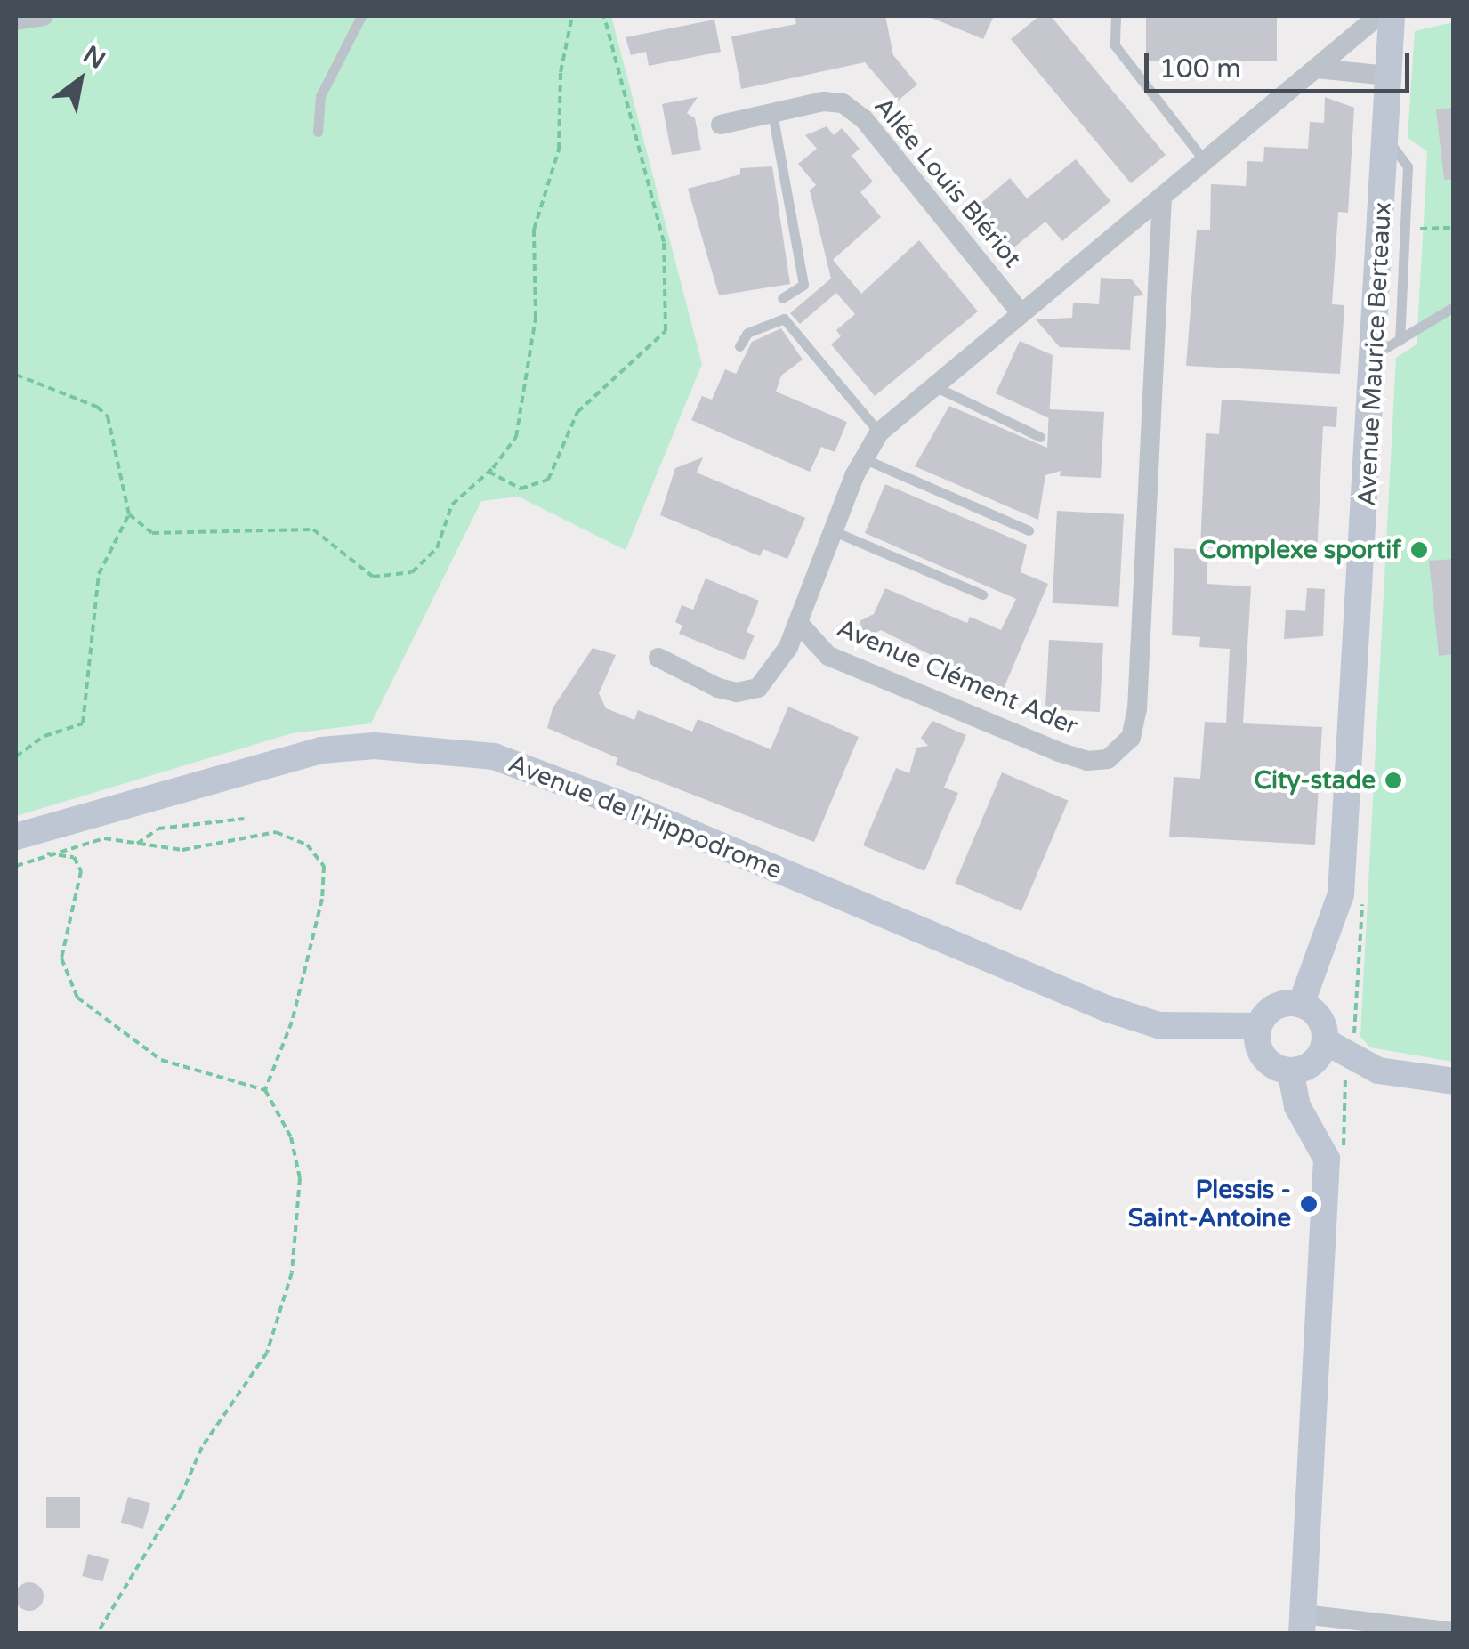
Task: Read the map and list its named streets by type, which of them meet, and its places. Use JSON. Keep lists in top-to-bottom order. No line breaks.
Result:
{"streets":{"main road":["Avenue Maurice Berteaux","Avenue de l'Hippodrome"],"street":["Allée Louis Blériot","Avenue Clément Ader"]},"crossings":[["Avenue Maurice Berteaux","Avenue de l'Hippodrome"]],"places":["Complexe sportif","City-stade","Plessis - Saint-Antoine"],"scale_bar":"100 m","north":"top right"}
